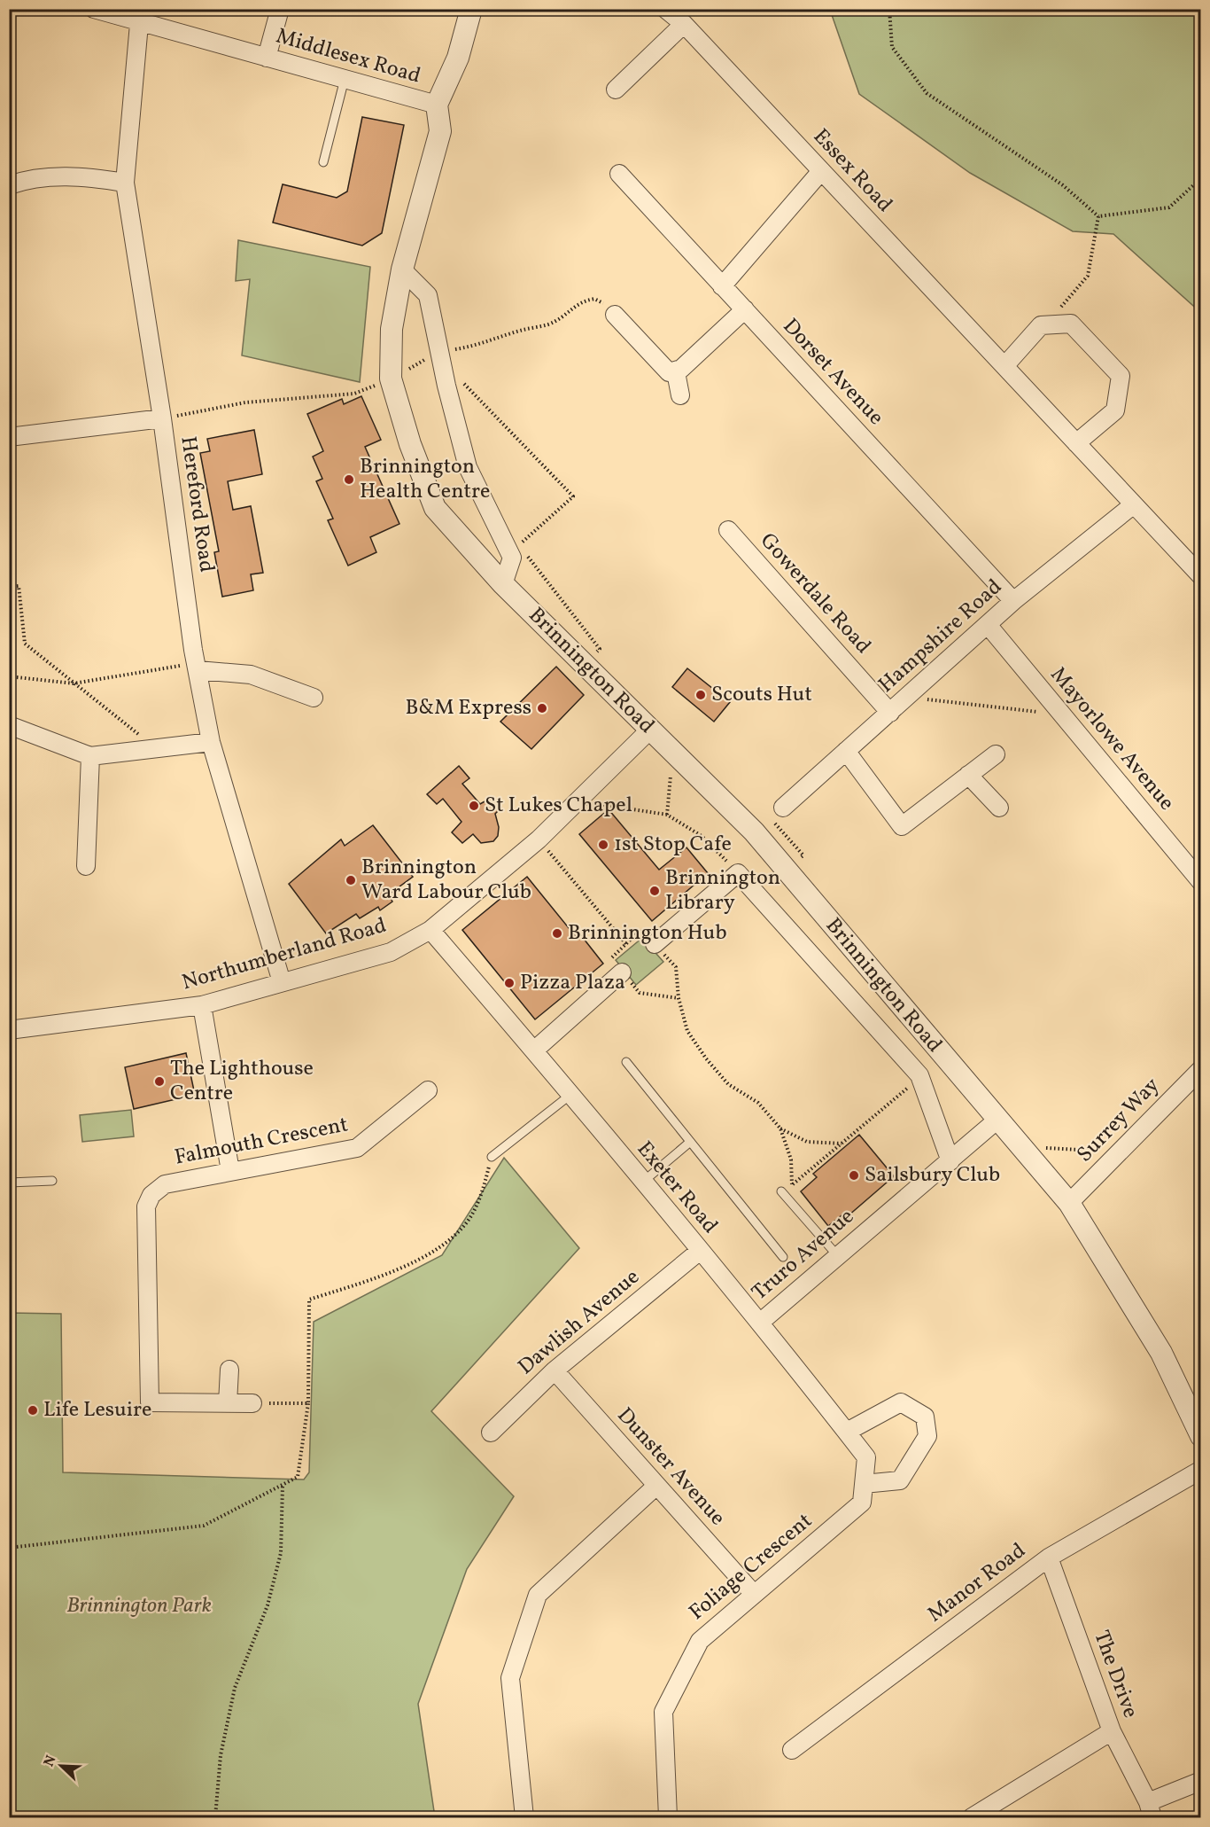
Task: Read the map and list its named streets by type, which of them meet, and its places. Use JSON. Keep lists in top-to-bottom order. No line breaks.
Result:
{"streets":{"street":["Middlesex Road","Essex Road","Dorset Avenue","Hereford Road","Gowerdale Road","Hampshire Road","Brinnington Road","Mayorlowe Avenue","Northumberland Road","Surrey Way","Falmouth Crescent","Exeter Road","Truro Avenue","Dawlish Avenue","Dunster Avenue","Foliage Crescent","Manor Road","The Drive"]},"crossings":[["Middlesex Road","Hereford Road"],["Middlesex Road","Brinnington Road"],["Essex Road","Hampshire Road"],["Dorset Avenue","Hampshire Road"],["Hereford Road","Northumberland Road"],["Gowerdale Road","Hampshire Road"],["Hampshire Road","Mayorlowe Avenue"],["Brinnington Road","Northumberland Road"],["Brinnington Road","Surrey Way"],["Brinnington Road","Truro Avenue"],["Northumberland Road","Exeter Road"],["Exeter Road","Truro Avenue"],["Exeter Road","Dawlish Avenue"],["Exeter Road","Foliage Crescent"],["Dawlish Avenue","Dunster Avenue"],["Dunster Avenue","Foliage Crescent"],["Manor Road","The Drive"]],"parks":["Brinnington Park"],"places":["Brinnington Health Centre","Scouts Hut","B&M Express","St Lukes Chapel","1st Stop Cafe","Brinnington Ward Labour Club","Brinnington Library","Brinnington Hub","Pizza Plaza","The Lighthouse Centre","Sailsbury Club","Life Lesuire"],"north":"top left"}
